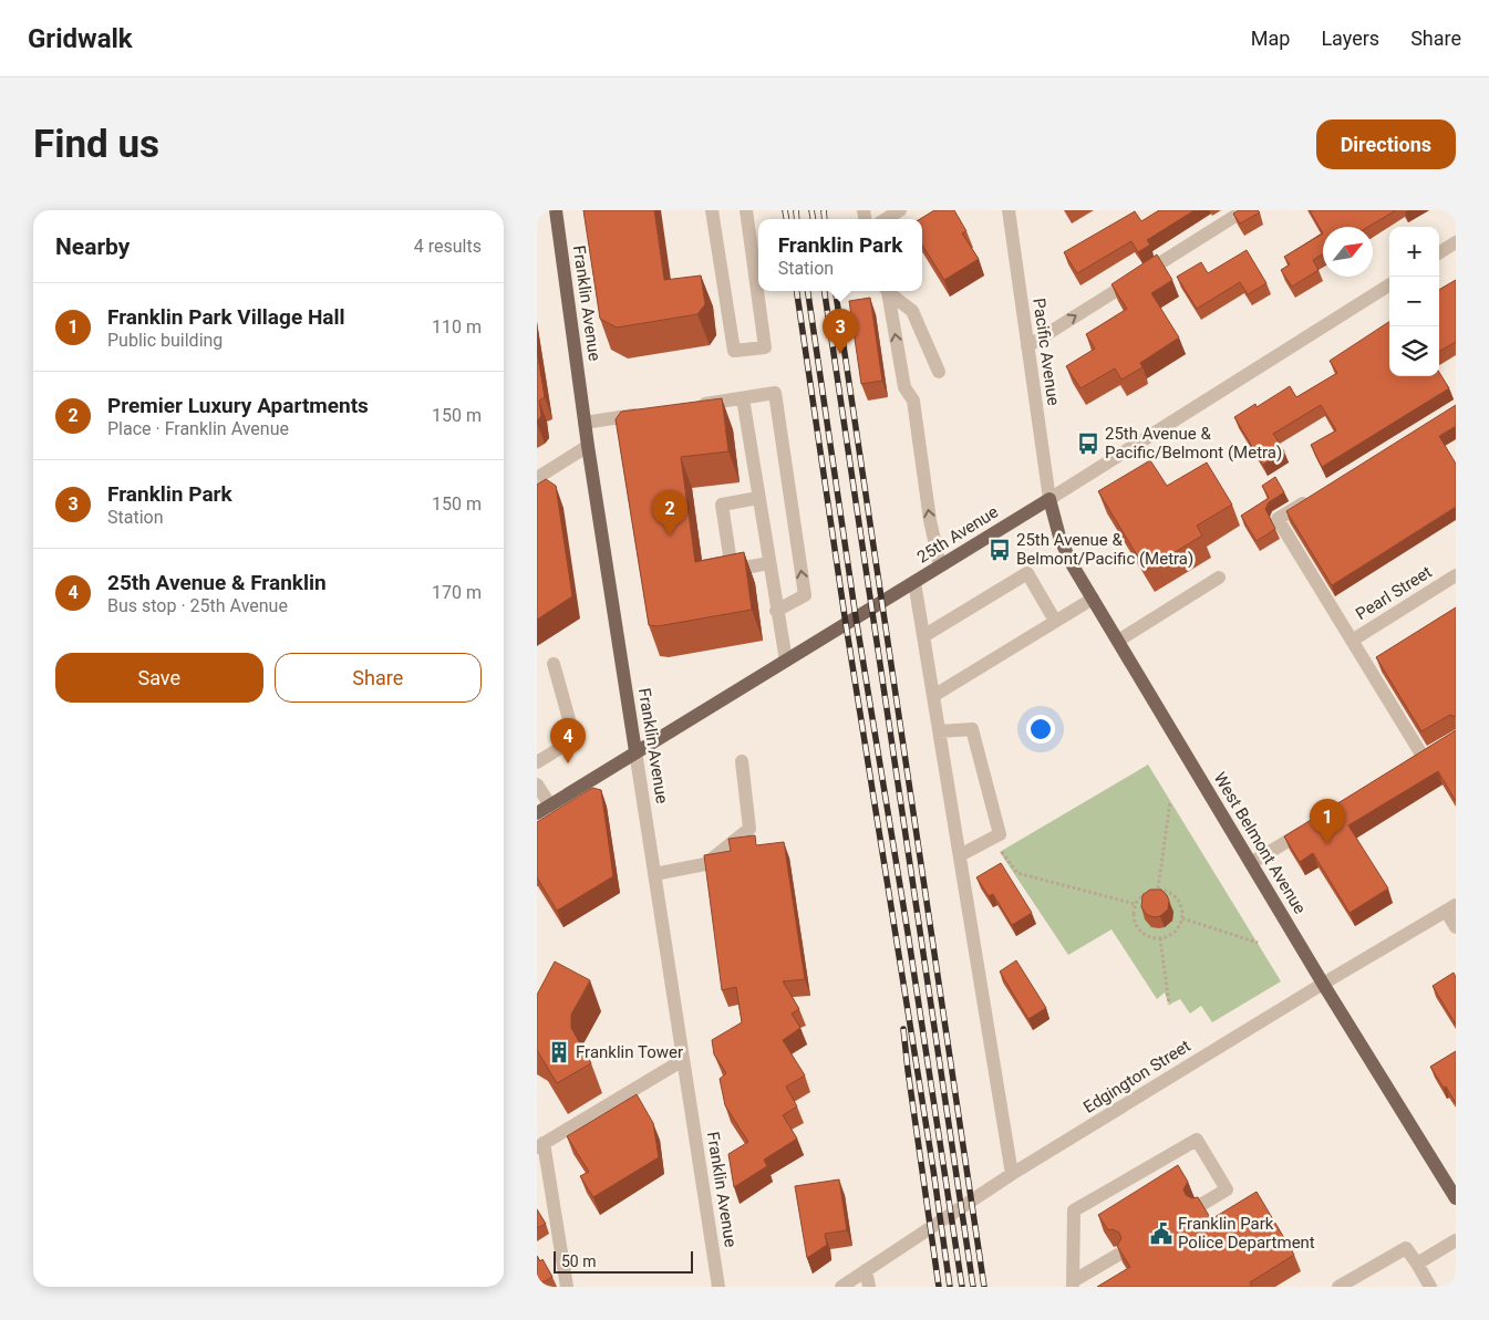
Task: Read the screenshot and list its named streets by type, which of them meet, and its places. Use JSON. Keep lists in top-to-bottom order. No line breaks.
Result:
{"streets":{"main road":["Franklin Avenue","25th Avenue","West Belmont Avenue"],"street":["Pacific Avenue","Pearl Street","Edgington Street"]},"crossings":[["Franklin Avenue","25th Avenue"],["Pacific Avenue","25th Avenue"],["Pacific Avenue","West Belmont Avenue"],["25th Avenue","West Belmont Avenue"],["West Belmont Avenue","Edgington Street"]],"places":{"bus stop":["25th Avenue & Pacific/Belmont (Metra)","25th Avenue & Belmont/Pacific (Metra)"],"building":["Franklin Tower"],"public building":["Franklin Park Police Department"]},"scale_bar":"50 m","north":"top right","page":{"header":"Gridwalk","nav":["Map","Layers","Share"],"buttons":["Directions",["Save","Share"]],"title":"Find us","heading":["Nearby","4 results"],"popup":["Franklin Park","Station"],"map_buttons":["+","−"],"list":[{"mark":"1","name":"Franklin Park Village Hall","note":"Public building","value":"110 m"},{"mark":"2","name":"Premier Luxury Apartments","note":"Place · Franklin Avenue","value":"150 m"},{"mark":"3","name":"Franklin Park","note":"Station","value":"150 m"},{"mark":"4","name":"25th Avenue & Franklin","note":"Bus stop · 25th Avenue","value":"170 m"}],"pins":["3","2","4","1"],"scale":"50 m"}}
